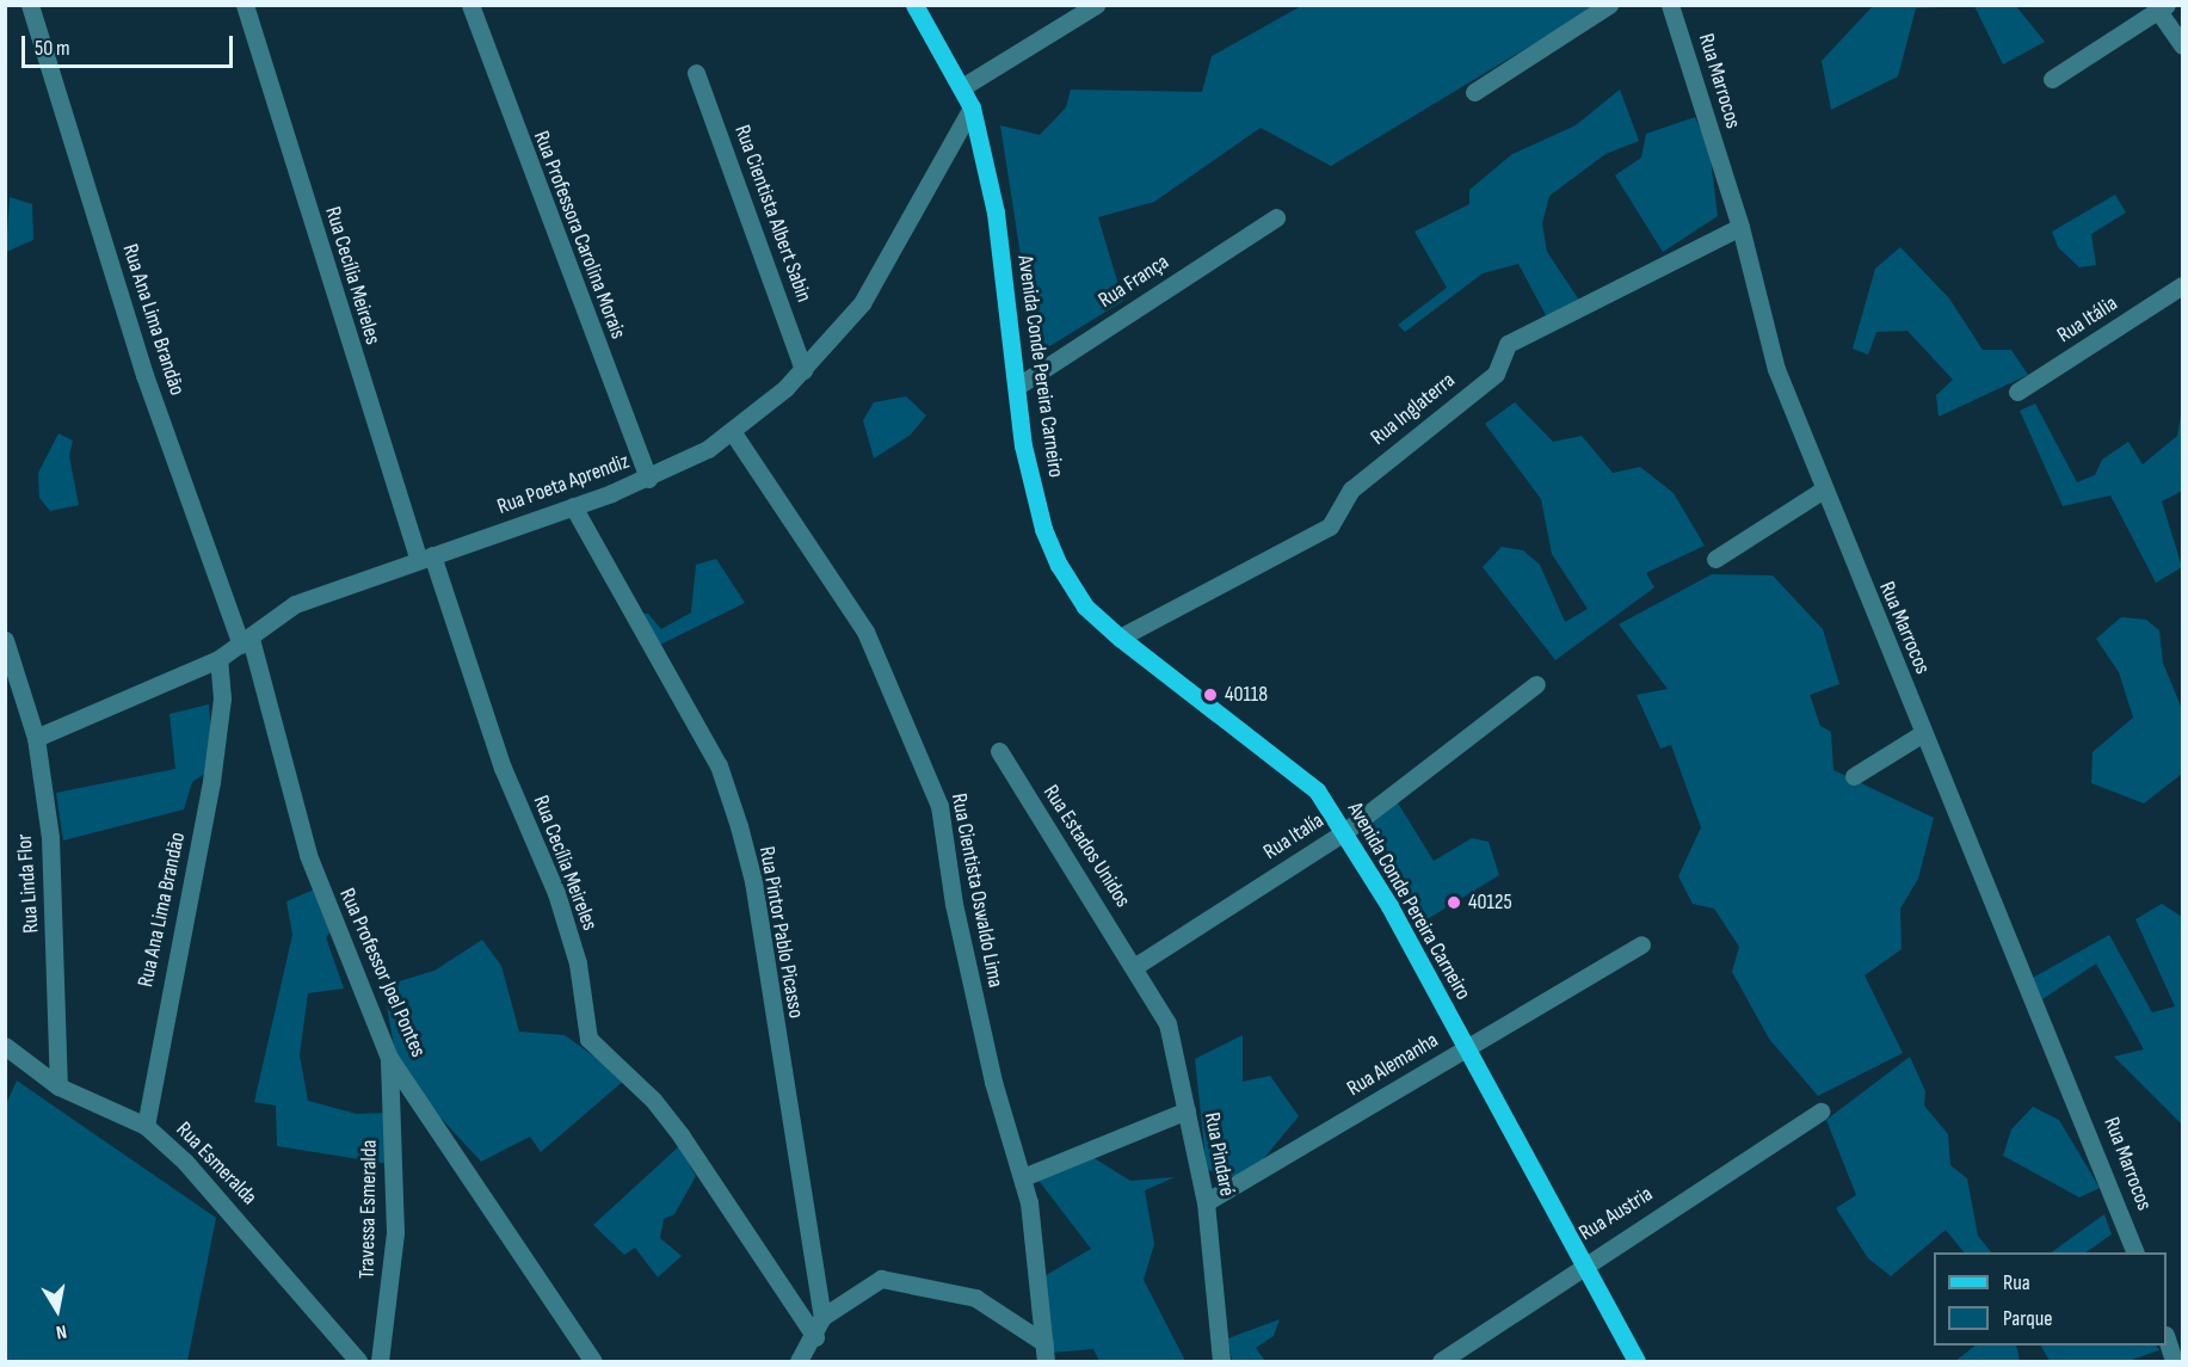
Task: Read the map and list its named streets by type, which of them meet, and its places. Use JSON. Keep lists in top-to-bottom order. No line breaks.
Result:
{"streets":{"main road":["Avenida Conde Pereira Carneiro"],"street":["Rua Marrocos","Rua Cientista Albert Sabin","Rua Professora Carolina Morais","Rua Cecília Meireles","Rua França","Rua Ana Lima Brandão","Rua Itália","Rua Inglaterra","Rua Poeta Aprendiz","Rua Italía","Rua Estados Unidos","Rua Linda Flor","Rua Cientista Oswaldo Lima","Rua Pintor Pablo Picasso","Rua Professor Joel Pontes","Rua Alemanha","Rua Pindaré","Rua Esmeralda","Travessa Esmeralda","Rua Austria"]},"crossings":[["Rua Marrocos","Rua Inglaterra"],["Rua Cientista Albert Sabin","Rua Poeta Aprendiz"],["Rua Professora Carolina Morais","Rua Poeta Aprendiz"],["Rua Cecília Meireles","Rua Poeta Aprendiz"],["Rua França","Avenida Conde Pereira Carneiro"],["Rua Ana Lima Brandão","Rua Poeta Aprendiz"],["Rua Ana Lima Brandão","Rua Professor Joel Pontes"],["Rua Ana Lima Brandão","Rua Esmeralda"],["Avenida Conde Pereira Carneiro","Rua Inglaterra"],["Avenida Conde Pereira Carneiro","Rua Poeta Aprendiz"],["Avenida Conde Pereira Carneiro","Rua Italía"],["Avenida Conde Pereira Carneiro","Rua Alemanha"],["Avenida Conde Pereira Carneiro","Rua Austria"],["Rua Poeta Aprendiz","Rua Linda Flor"],["Rua Poeta Aprendiz","Rua Cientista Oswaldo Lima"],["Rua Poeta Aprendiz","Rua Pintor Pablo Picasso"],["Rua Poeta Aprendiz","Rua Professor Joel Pontes"],["Rua Italía","Rua Estados Unidos"],["Rua Italía","Rua Pindaré"],["Rua Estados Unidos","Rua Pindaré"],["Rua Linda Flor","Rua Esmeralda"],["Rua Professor Joel Pontes","Travessa Esmeralda"],["Rua Alemanha","Rua Pindaré"]],"places":["40118","40125"],"legend":["Rua","Parque"],"scale_bar":"50 m","north":"bottom"}
